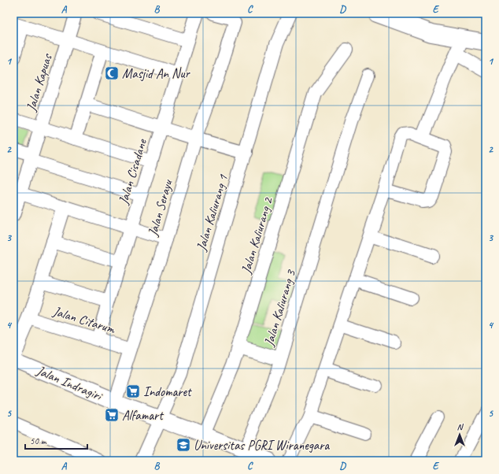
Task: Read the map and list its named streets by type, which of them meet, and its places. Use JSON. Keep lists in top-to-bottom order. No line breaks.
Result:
{"streets":{"main road":["Jalan Indragiri"],"street":["Jalan Kapuas","Jalan Cisadane","Jalan Serayu","Jalan Kaliurang 1","Jalan Kaliurang 2","Jalan Kaliurang 3","Jalan Citarum"]},"crossings":[["Jalan Cisadane","Jalan Citarum"],["Jalan Serayu","Jalan Citarum"],["Jalan Serayu","Jalan Indragiri"],["Jalan Kaliurang 1","Jalan Indragiri"],["Jalan Kaliurang 2","Jalan Indragiri"],["Jalan Kaliurang 3","Jalan Indragiri"]],"places":{"mosque":["Masjid An Nur"],"supermarket":["Indomaret","Alfamart"],"school or university":["Universitas PGRI Wiranegara"]},"scale_bar":"50 m","north":"top","grid":{"columns":["A","B","C","D","E"],"rows":["1","2","3","4","5"]}}
